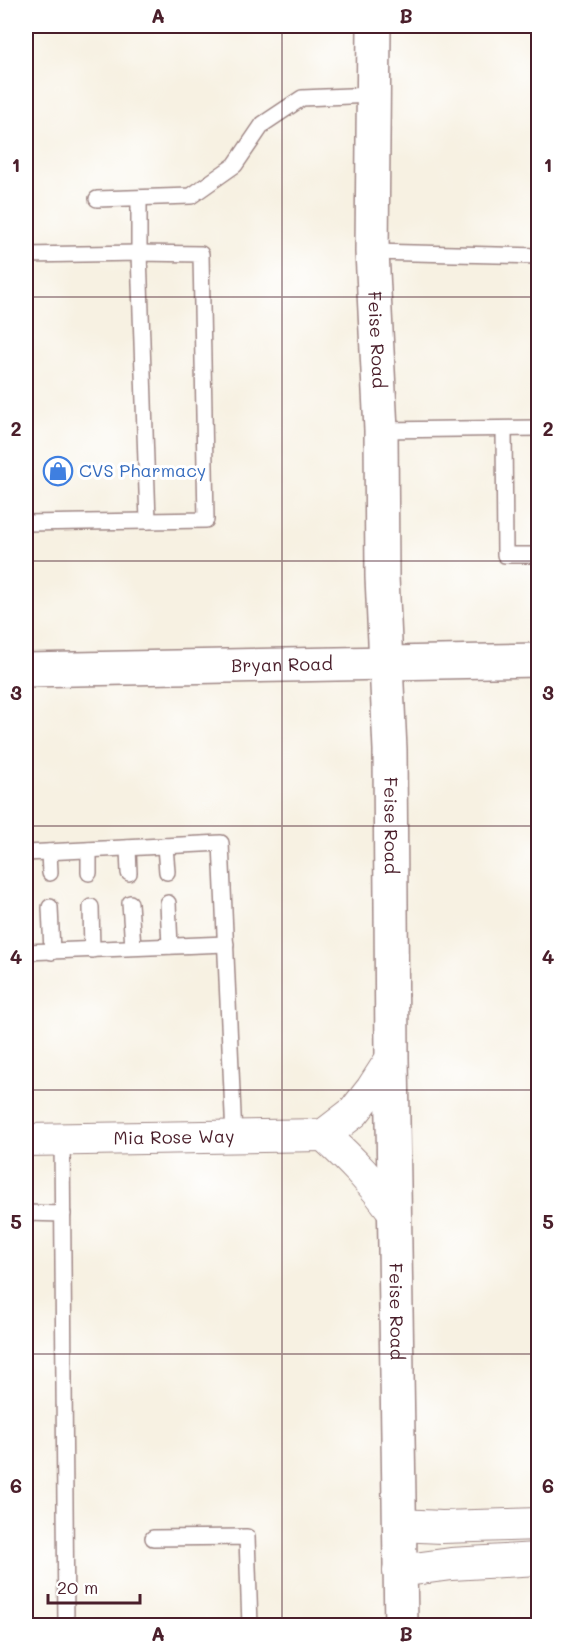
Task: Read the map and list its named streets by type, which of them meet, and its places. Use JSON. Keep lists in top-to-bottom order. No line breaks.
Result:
{"streets":{"main road":["Feise Road","Bryan Road"],"street":["Mia Rose Way"]},"crossings":[["Feise Road","Bryan Road"]],"places":{"shop":["CVS Pharmacy"]},"scale_bar":"20 m","grid":{"columns":["A","B"],"rows":["1","2","3","4","5","6"]}}
